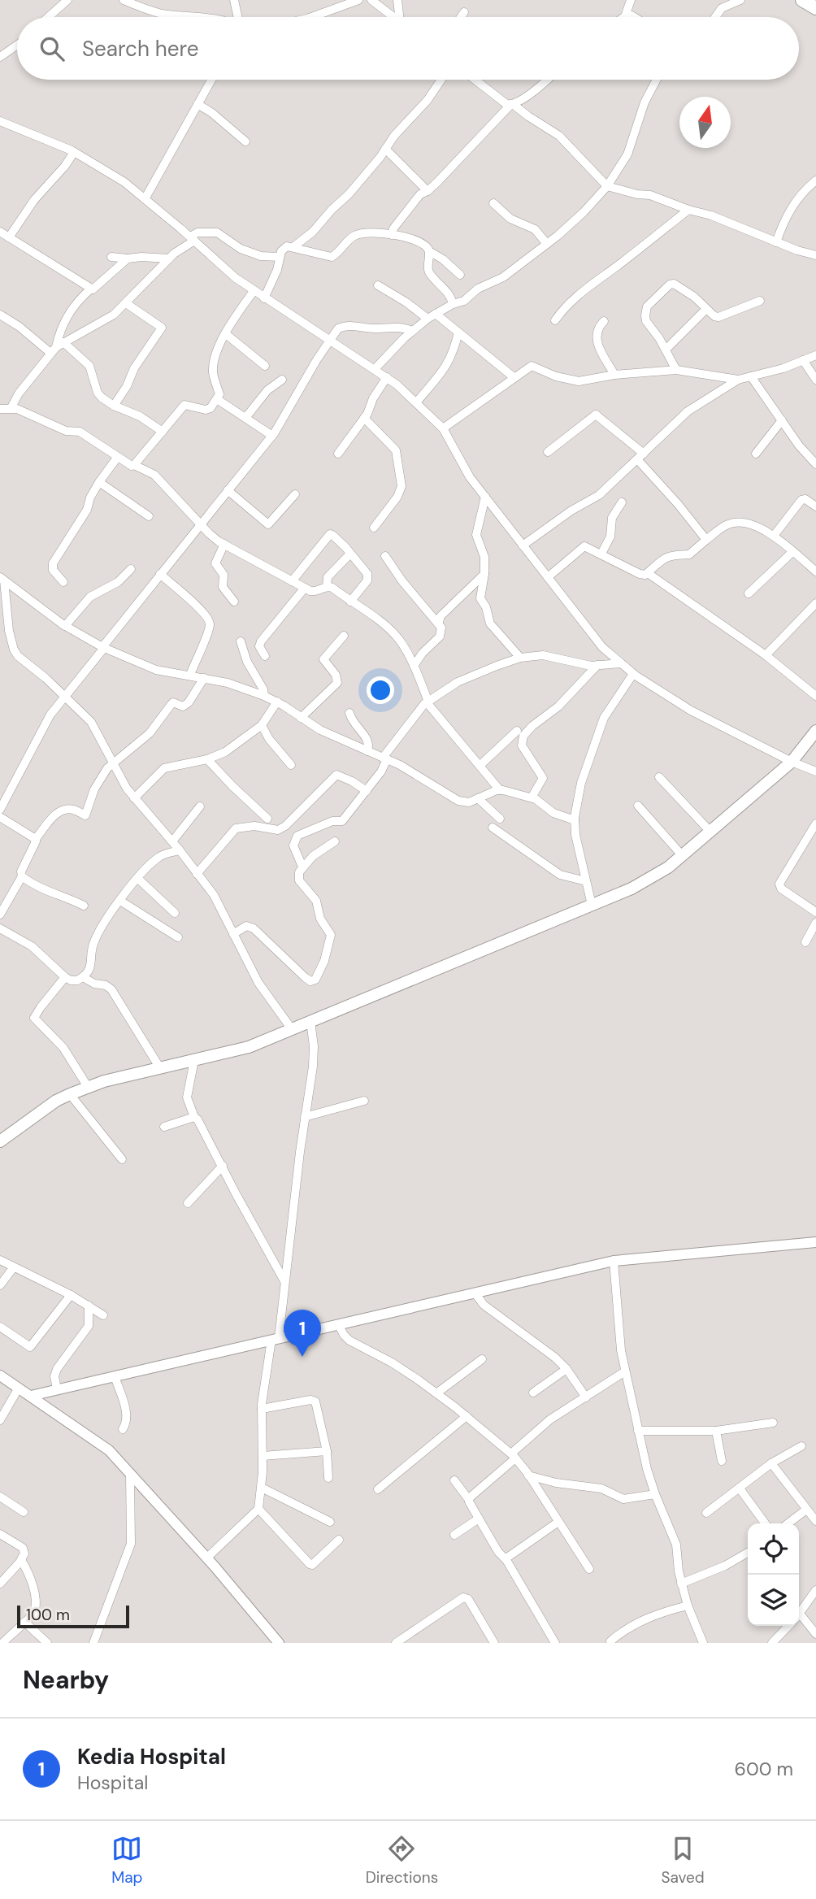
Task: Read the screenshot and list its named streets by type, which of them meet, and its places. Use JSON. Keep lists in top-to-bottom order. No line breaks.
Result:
{"scale_bar":"100 m","north":"top","page":{"search":"Search here","pins":"1","scale":"100 m","heading":"Nearby","list":[{"mark":"1","name":"Kedia Hospital","note":"Hospital","value":"600 m"}],"nav":["Map","Directions","Saved"]}}
